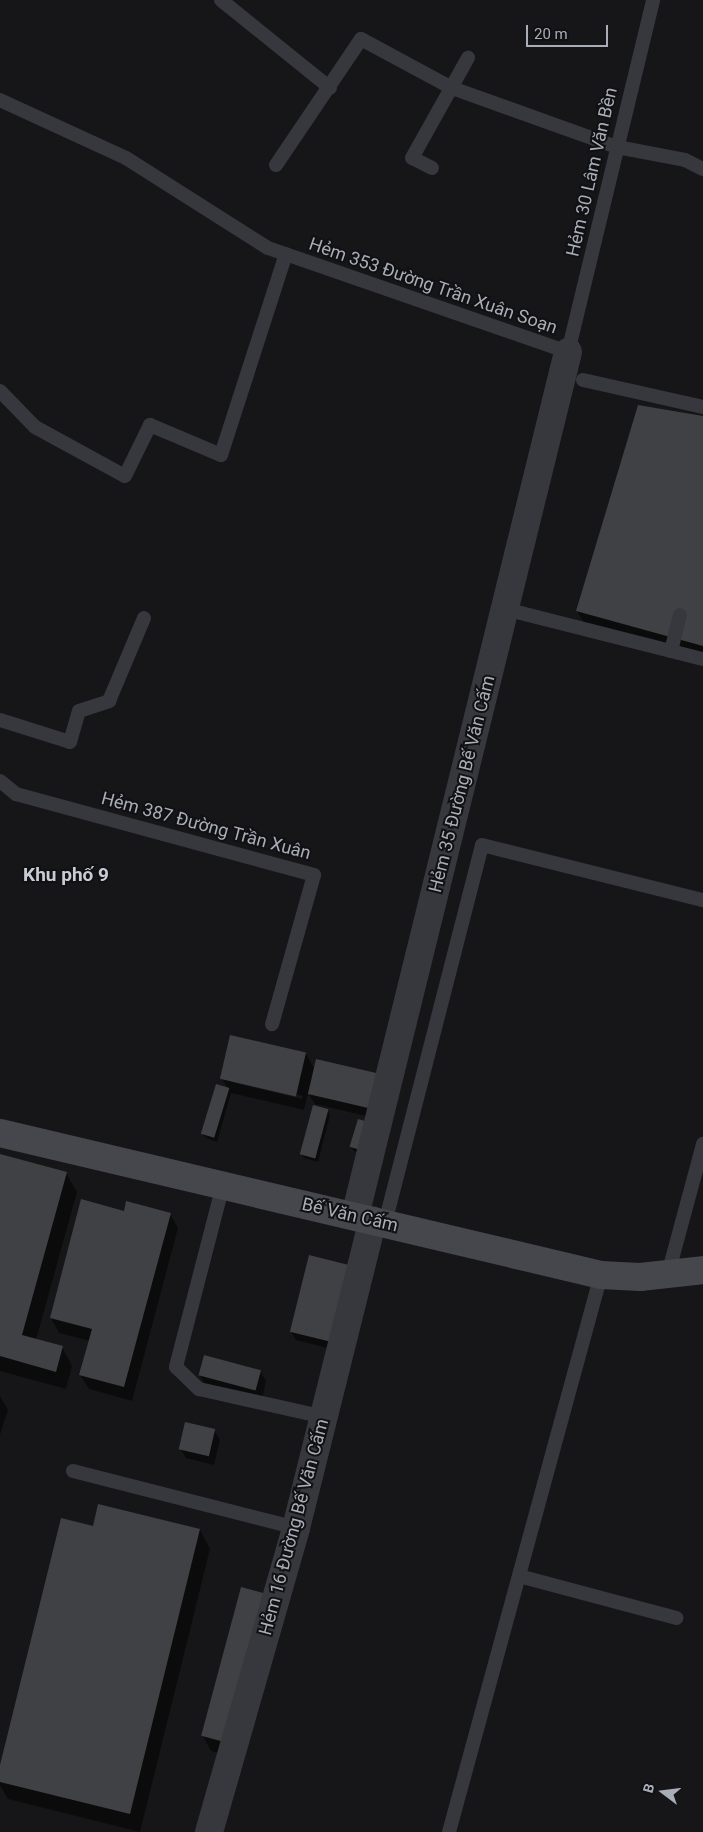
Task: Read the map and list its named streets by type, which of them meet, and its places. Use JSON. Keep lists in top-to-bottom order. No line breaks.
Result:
{"streets":{"street":["Hẻm 35 Đường Bế Văn Cấm","Bế Văn Cấm","Hẻm 16 Đường Bế Văn Cấm"],"lane":["Hẻm 30 Lâm Văn Bền","Hẻm 353 Đường Trần Xuân Soạn","Hẻm 387 Đường Trần Xuân"]},"crossings":[["Hẻm 30 Lâm Văn Bền","Hẻm 353 Đường Trần Xuân Soạn"],["Hẻm 30 Lâm Văn Bền","Hẻm 35 Đường Bế Văn Cấm"],["Hẻm 353 Đường Trần Xuân Soạn","Hẻm 35 Đường Bế Văn Cấm"],["Hẻm 35 Đường Bế Văn Cấm","Bế Văn Cấm"],["Hẻm 35 Đường Bế Văn Cấm","Hẻm 16 Đường Bế Văn Cấm"],["Bế Văn Cấm","Hẻm 16 Đường Bế Văn Cấm"]],"districts":["Khu phố 9"],"scale_bar":"20 m","north":"left"}
